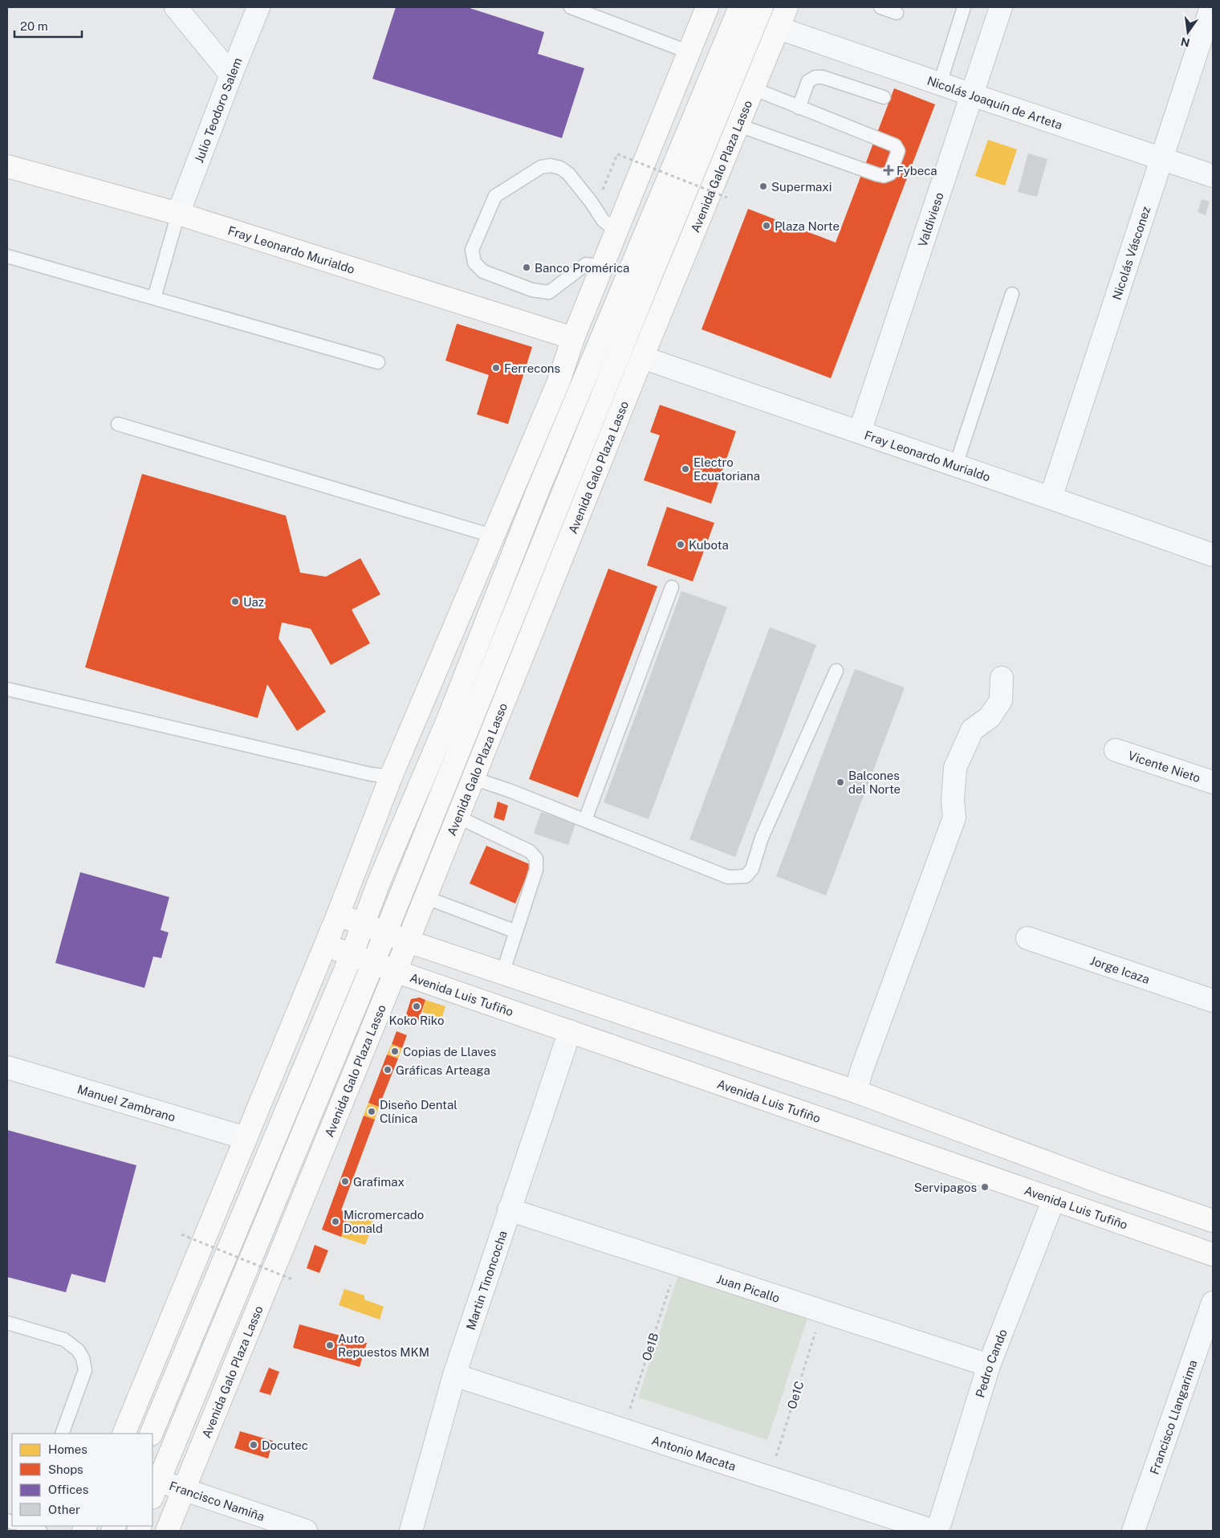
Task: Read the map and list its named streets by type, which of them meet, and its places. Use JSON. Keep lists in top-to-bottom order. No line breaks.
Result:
{"streets":{"main road":["Avenida Galo Plaza Lasso","Fray Leonardo Murialdo","Avenida Luis Tufiño"],"street":["Nicolás Joaquín de Arteta","Julio Teodoro Salem","Valdivieso","Nicolás Vásconez","Vicente Nieto","Jorge Icaza","Manuel Zambrano","Martin Tinoncocha","Juan Picallo","Pedro Cando","Francisco Llangarima","Antonio Macata","Francisco Namiña"],"path":["Oe1B","Oe1C"]},"crossings":[["Nicolás Joaquín de Arteta","Avenida Galo Plaza Lasso"],["Nicolás Joaquín de Arteta","Valdivieso"],["Nicolás Joaquín de Arteta","Nicolás Vásconez"],["Julio Teodoro Salem","Fray Leonardo Murialdo"],["Avenida Galo Plaza Lasso","Fray Leonardo Murialdo"],["Avenida Galo Plaza Lasso","Avenida Luis Tufiño"],["Avenida Galo Plaza Lasso","Francisco Namiña"],["Valdivieso","Fray Leonardo Murialdo"],["Fray Leonardo Murialdo","Nicolás Vásconez"],["Avenida Luis Tufiño","Martin Tinoncocha"],["Avenida Luis Tufiño","Pedro Cando"],["Martin Tinoncocha","Juan Picallo"],["Martin Tinoncocha","Antonio Macata"],["Juan Picallo","Oe1B"],["Juan Picallo","Pedro Cando"],["Juan Picallo","Oe1C"],["Oe1B","Antonio Macata"],["Oe1C","Antonio Macata"]],"places":{"health":["Fybeca"],"other":["Supermaxi","Plaza Norte","Banco Promérica","Ferrecons","Electro Ecuatoriana","Kubota","Uaz","Balcones del Norte","Koko Riko","Copias de Llaves","Gráficas Arteaga","Diseño Dental Clínica","Grafimax","Servipagos","Micromercado Donald","Auto Repuestos MKM","Docutec"]},"legend":["Homes","Shops","Offices","Other"],"scale_bar":"20 m","north":"bottom"}
